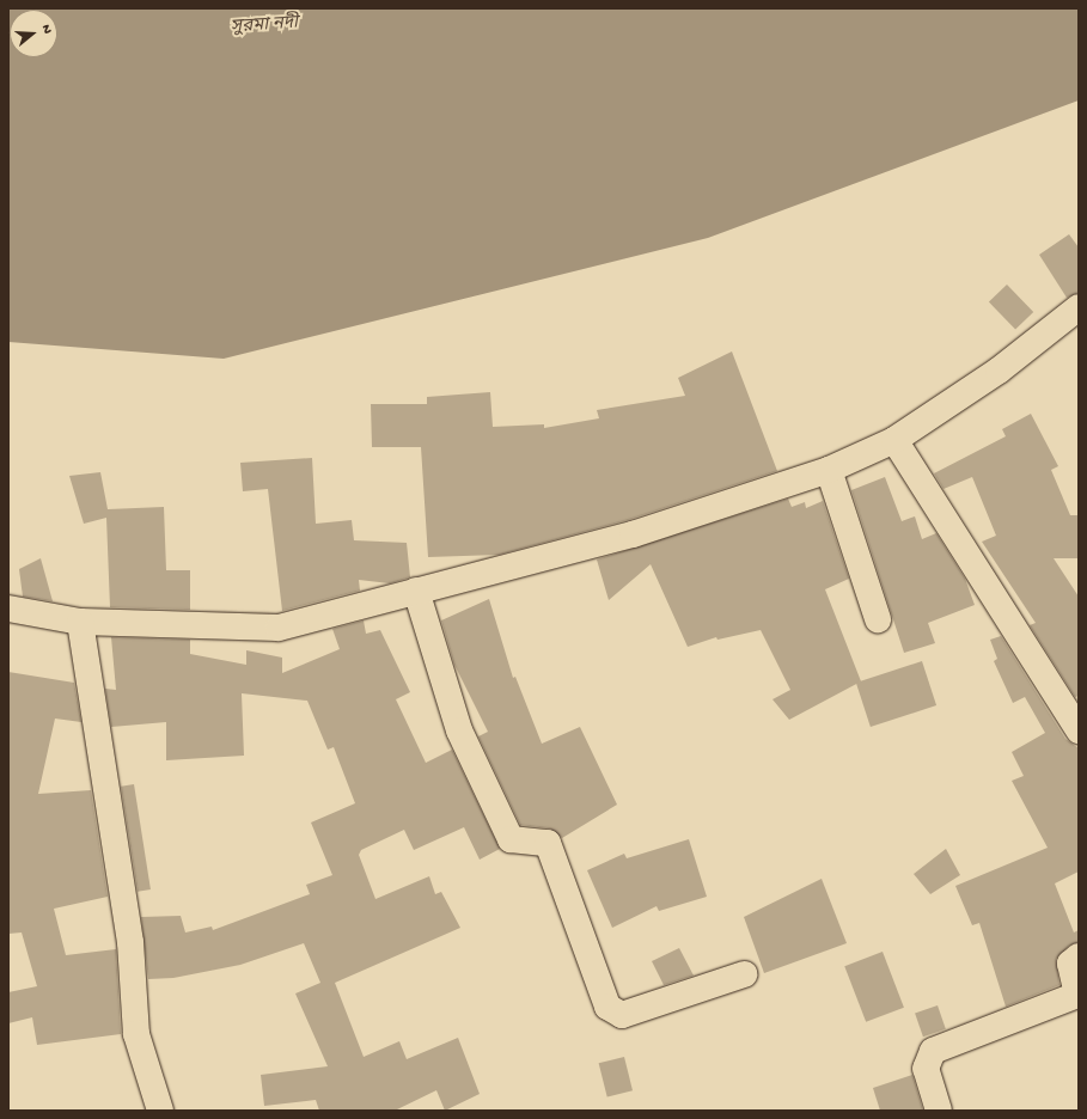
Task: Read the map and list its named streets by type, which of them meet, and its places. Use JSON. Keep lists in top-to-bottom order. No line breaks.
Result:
{"water":["সুরমা নদী"],"north":"right"}
